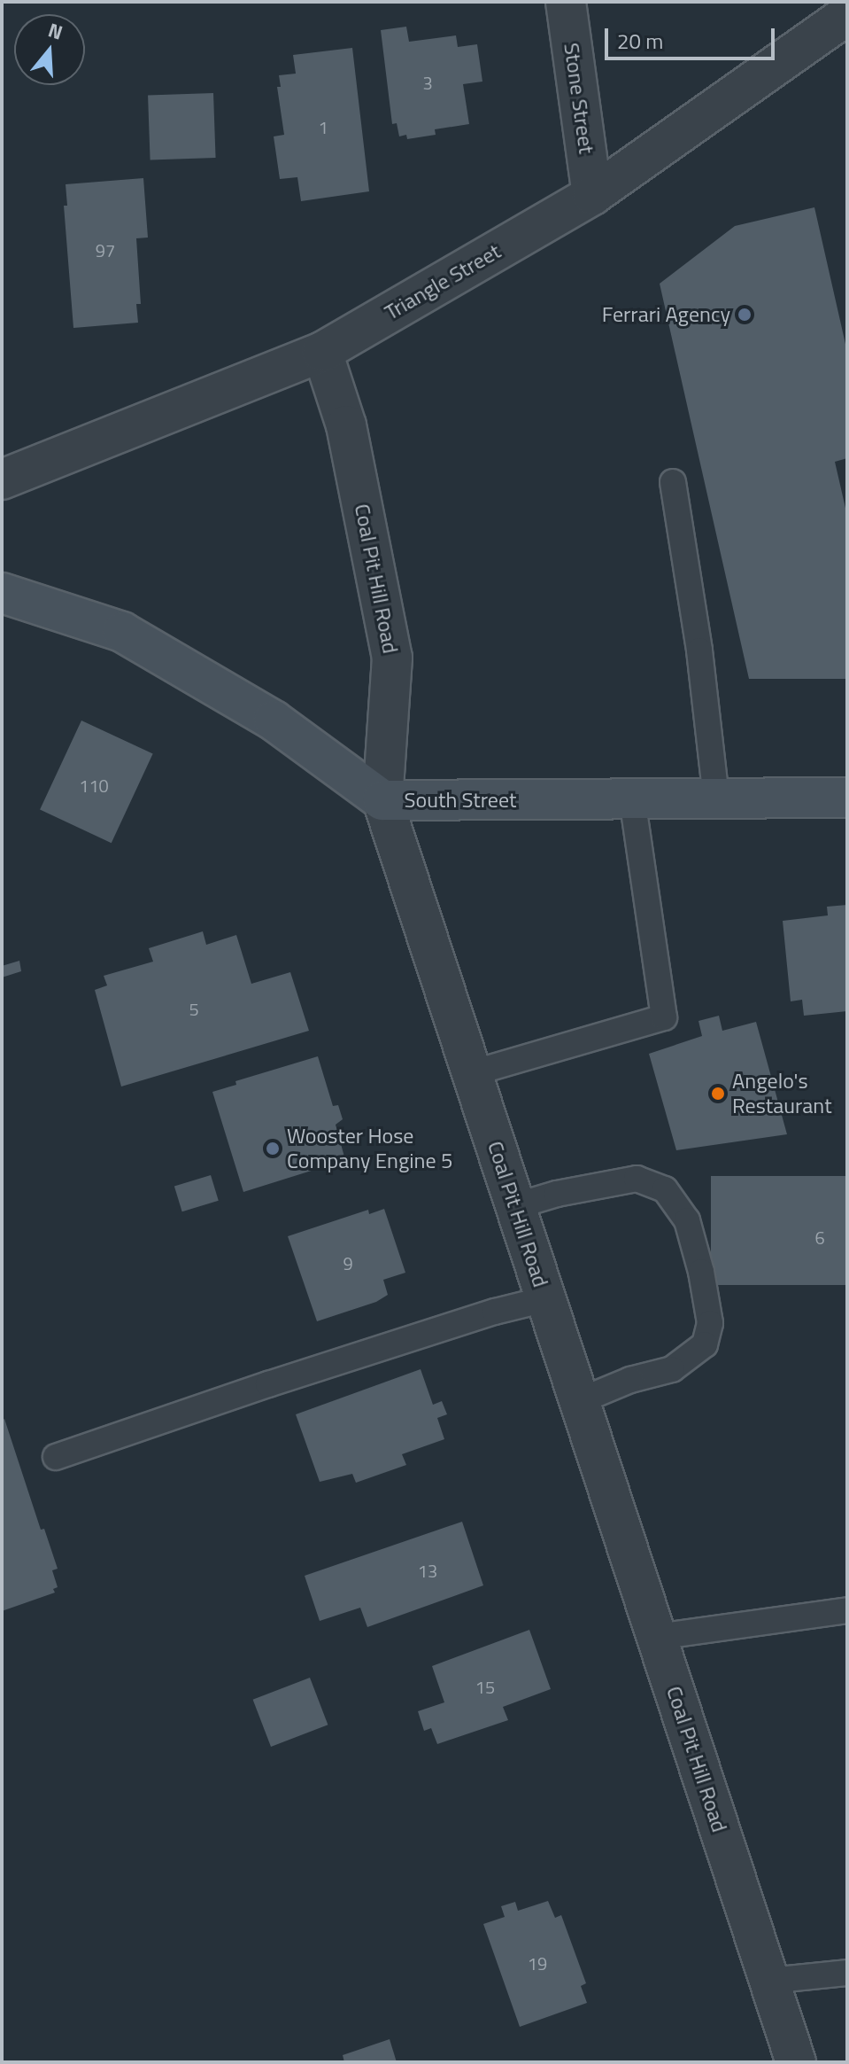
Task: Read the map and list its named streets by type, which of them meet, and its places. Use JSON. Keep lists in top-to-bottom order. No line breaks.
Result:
{"streets":{"main road":["South Street"],"street":["Stone Street","Triangle Street","Coal Pit Hill Road"]},"crossings":[["Stone Street","Triangle Street"],["Triangle Street","Coal Pit Hill Road"],["Coal Pit Hill Road","South Street"]],"places":["Ferrari Agency","Angelo's Restaurant","Wooster Hose Company Engine 5"],"house_numbers":["3","1","97","110","5","6","9","13","15","19"],"scale_bar":"20 m","north":"top"}
